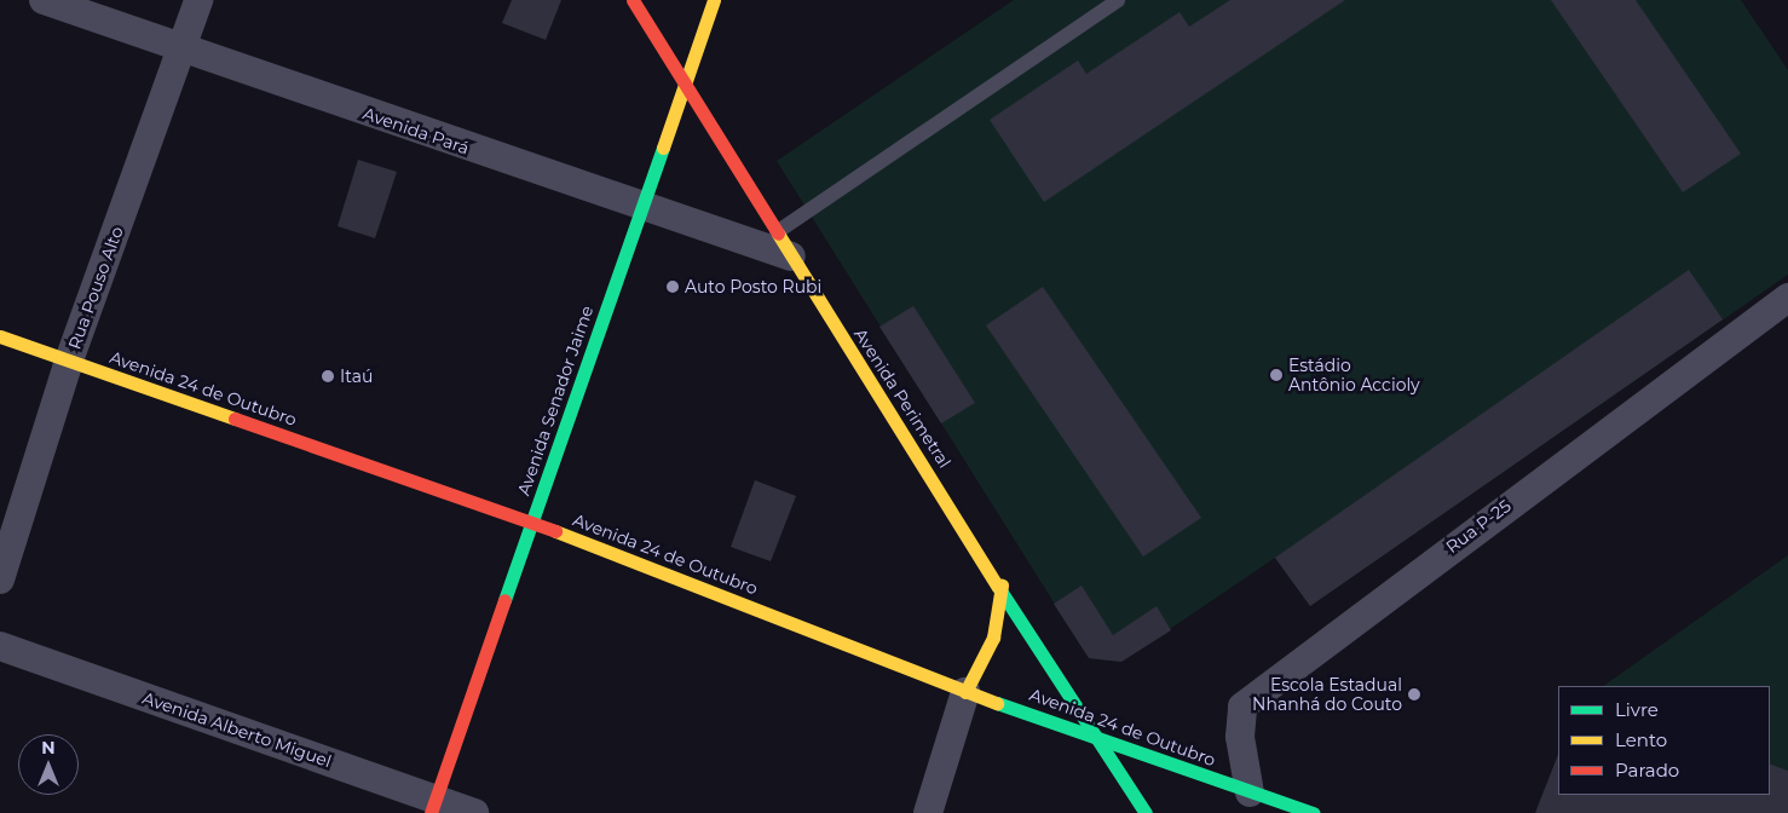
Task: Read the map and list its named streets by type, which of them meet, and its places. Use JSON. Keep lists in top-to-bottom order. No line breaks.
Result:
{"streets":{"street":["Avenida Pará","Rua Pouso Alto","Avenida 24 de Outubro","Avenida Perimetral","Avenida Senador Jaime","Rua P-25","Avenida Alberto Miguel"]},"crossings":[["Avenida Pará","Rua Pouso Alto"],["Avenida Pará","Avenida Perimetral"],["Avenida Pará","Avenida Senador Jaime"],["Rua Pouso Alto","Avenida 24 de Outubro"],["Avenida 24 de Outubro","Avenida Perimetral"],["Avenida 24 de Outubro","Avenida Senador Jaime"],["Avenida 24 de Outubro","Rua P-25"],["Avenida Perimetral","Avenida Senador Jaime"],["Avenida Senador Jaime","Avenida Alberto Miguel"]],"places":["Auto Posto Rubi","Estádio Antônio Accioly","Itaú","Escola Estadual Nhanhá do Couto"],"legend":["Livre","Lento","Parado"],"north":"top"}
